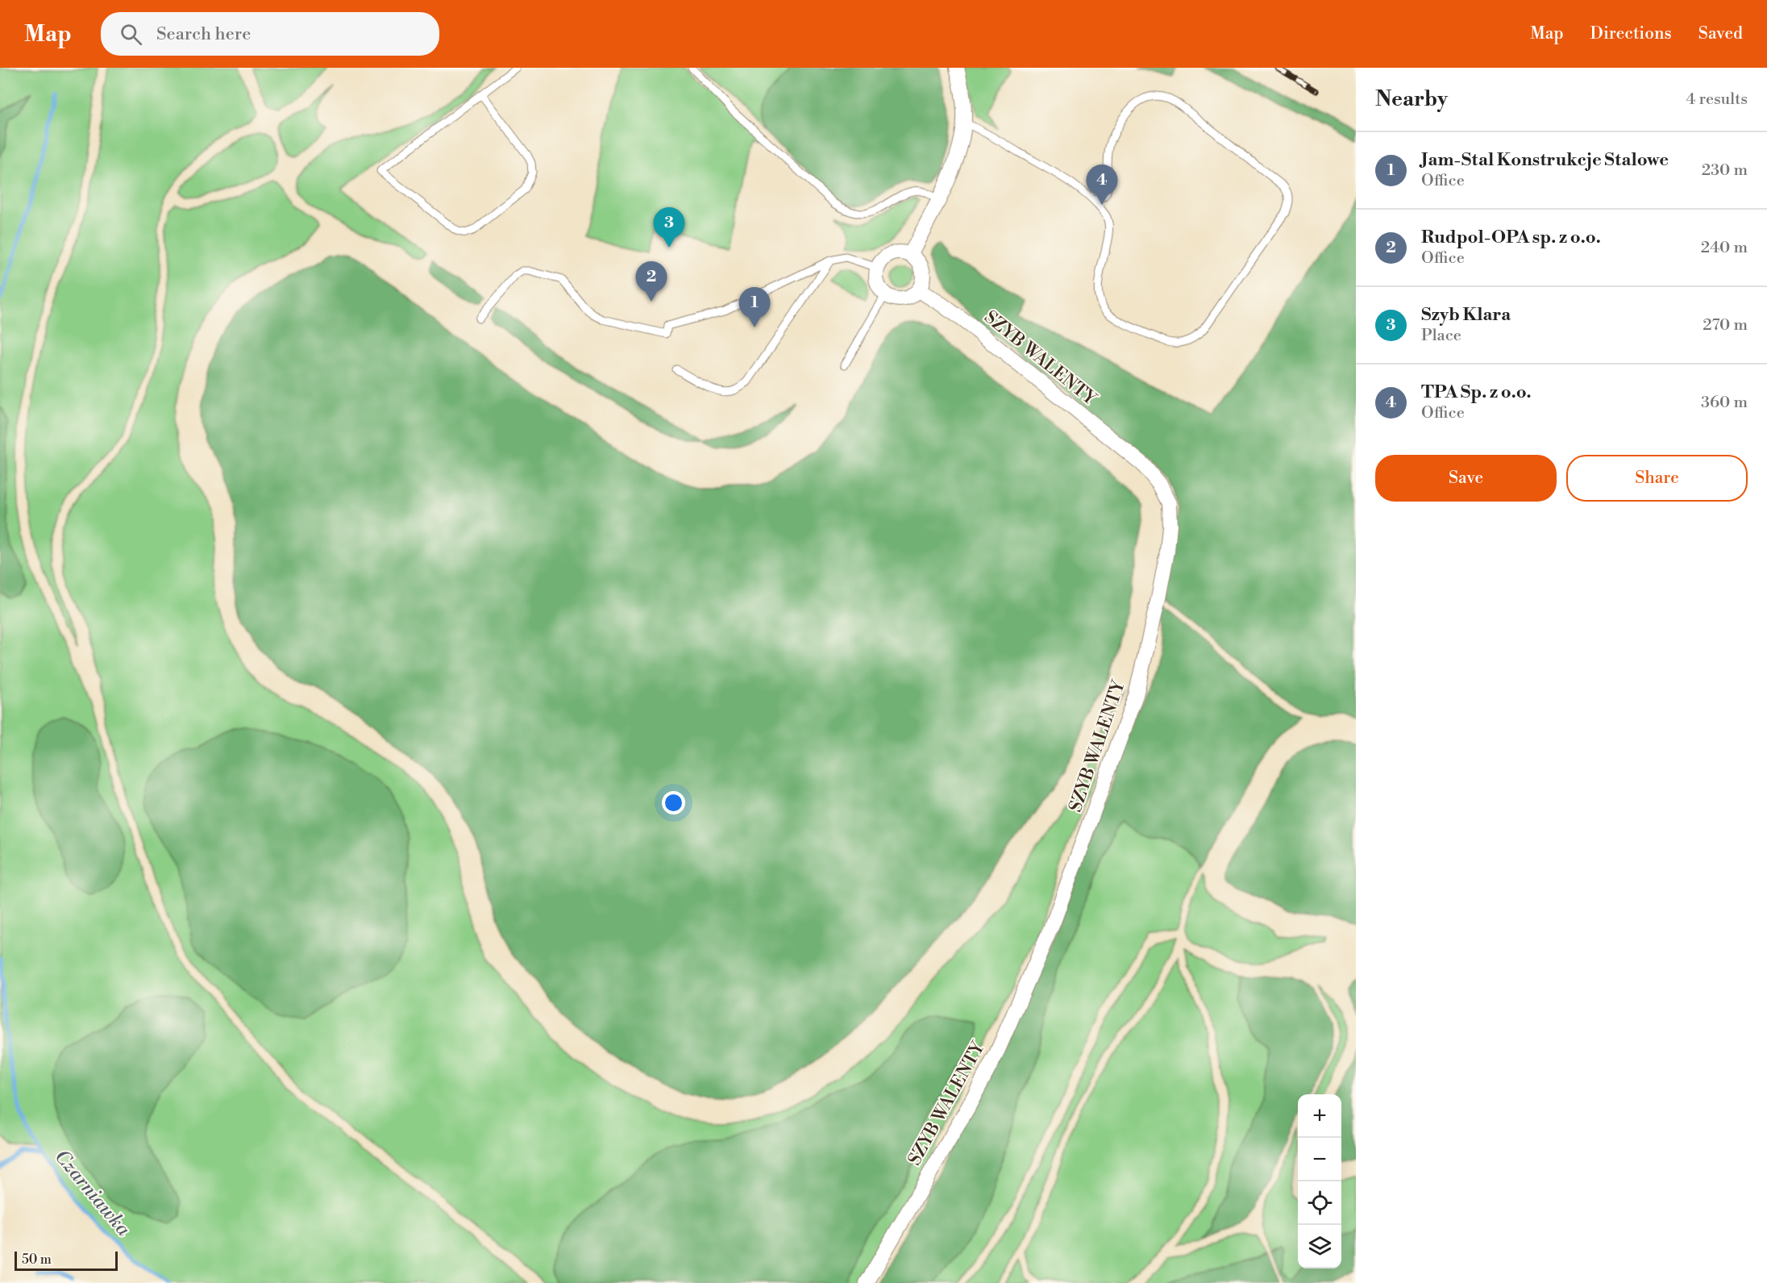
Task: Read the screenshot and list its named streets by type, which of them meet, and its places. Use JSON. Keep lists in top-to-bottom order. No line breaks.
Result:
{"streets":{"street":["SZYB WALENTY"]},"water":["Czarniawka"],"scale_bar":"50 m","page":{"header":"Map","search":"Search here","nav":["Map","Directions","Saved"],"heading":["Nearby","4 results"],"list":[{"mark":"1","name":"Jam-Stal Konstrukcje Stalowe","note":"Office","value":"230 m"},{"mark":"2","name":"Rudpol-OPA sp. z o.o.","note":"Office","value":"240 m"},{"mark":"3","name":"Szyb Klara","note":"Place","value":"270 m"},{"mark":"4","name":"TPA Sp. z o.o.","note":"Office","value":"360 m"}],"pins":["4","3","2","1"],"buttons":["Save","Share"],"map_buttons":["+","−"],"scale":"50 m"}}
